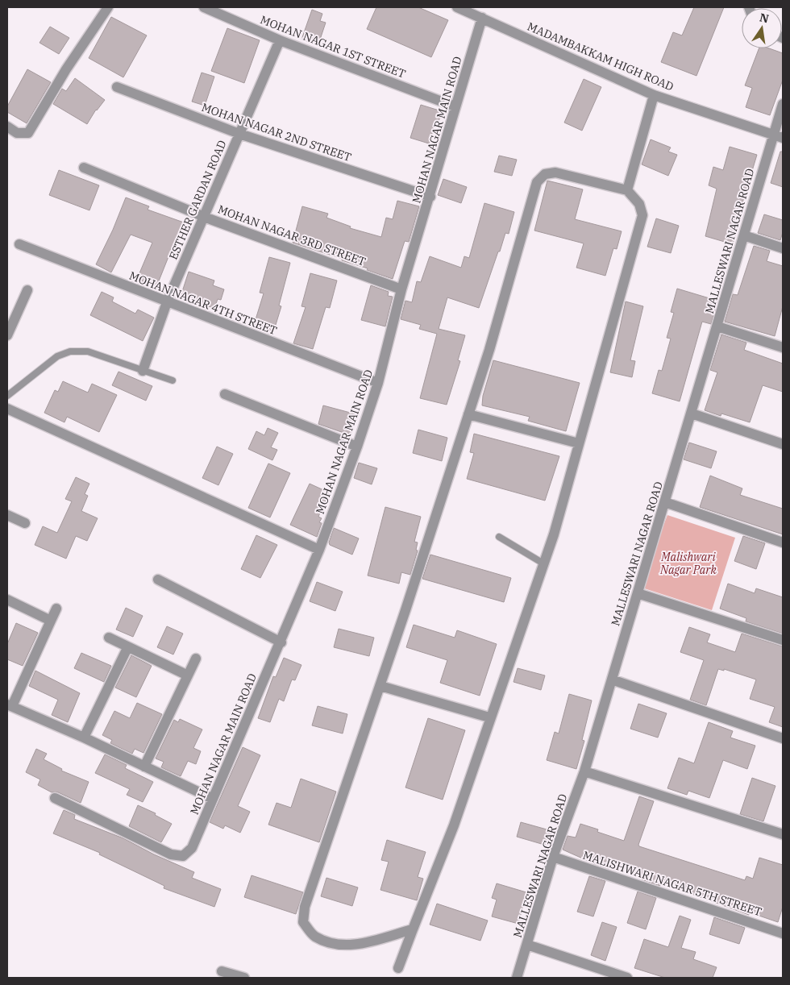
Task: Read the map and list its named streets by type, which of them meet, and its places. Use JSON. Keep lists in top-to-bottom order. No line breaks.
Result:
{"streets":{"street":["MOHAN NAGAR 1ST STREET","MADAMBAKKAM HIGH ROAD","MOHAN NAGAR MAIN ROAD","MOHAN NAGAR 2ND STREET","ESTHER GARDAN ROAD","MOHAN NAGAR 3RD STREET","MALLESWARI NAGAR ROAD","MOHAN NAGAR 4TH STREET","MALISHWARI NAGAR 5TH STREET"]},"crossings":[["MOHAN NAGAR 1ST STREET","MOHAN NAGAR MAIN ROAD"],["MOHAN NAGAR 1ST STREET","ESTHER GARDAN ROAD"],["MADAMBAKKAM HIGH ROAD","MOHAN NAGAR MAIN ROAD"],["MADAMBAKKAM HIGH ROAD","MALLESWARI NAGAR ROAD"],["MOHAN NAGAR MAIN ROAD","MOHAN NAGAR 2ND STREET"],["MOHAN NAGAR MAIN ROAD","MOHAN NAGAR 3RD STREET"],["MOHAN NAGAR MAIN ROAD","MOHAN NAGAR 4TH STREET"],["MOHAN NAGAR 2ND STREET","ESTHER GARDAN ROAD"],["ESTHER GARDAN ROAD","MOHAN NAGAR 3RD STREET"],["ESTHER GARDAN ROAD","MOHAN NAGAR 4TH STREET"],["MALLESWARI NAGAR ROAD","MALISHWARI NAGAR 5TH STREET"]],"parks":["Malishwari Nagar Park"],"north":"top"}
